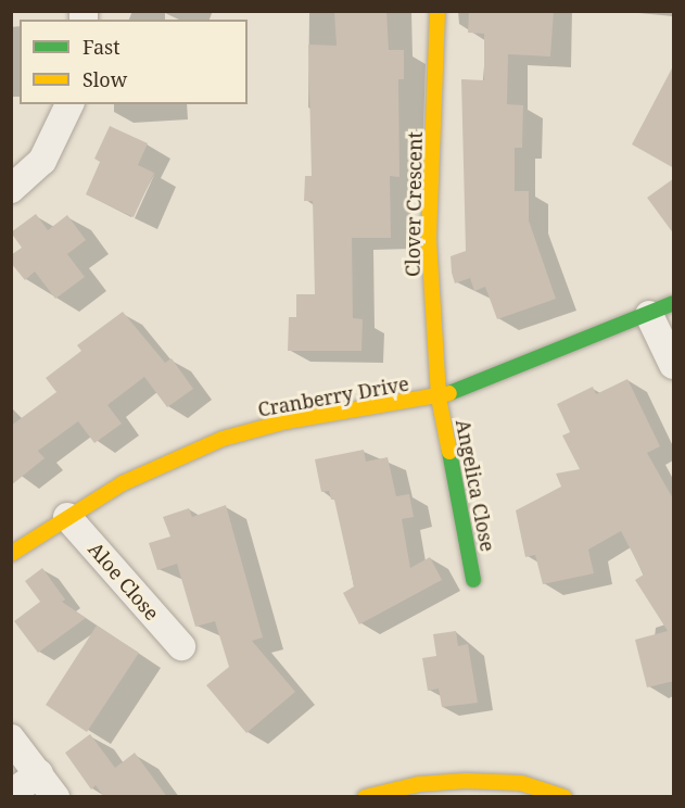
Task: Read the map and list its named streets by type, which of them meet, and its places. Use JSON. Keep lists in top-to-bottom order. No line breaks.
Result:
{"streets":{"street":["Clover Crescent","Cranberry Drive","Angelica Close","Aloe Close"]},"crossings":[["Clover Crescent","Cranberry Drive"],["Clover Crescent","Angelica Close"],["Cranberry Drive","Angelica Close"],["Cranberry Drive","Aloe Close"]],"legend":["Fast","Slow"]}
